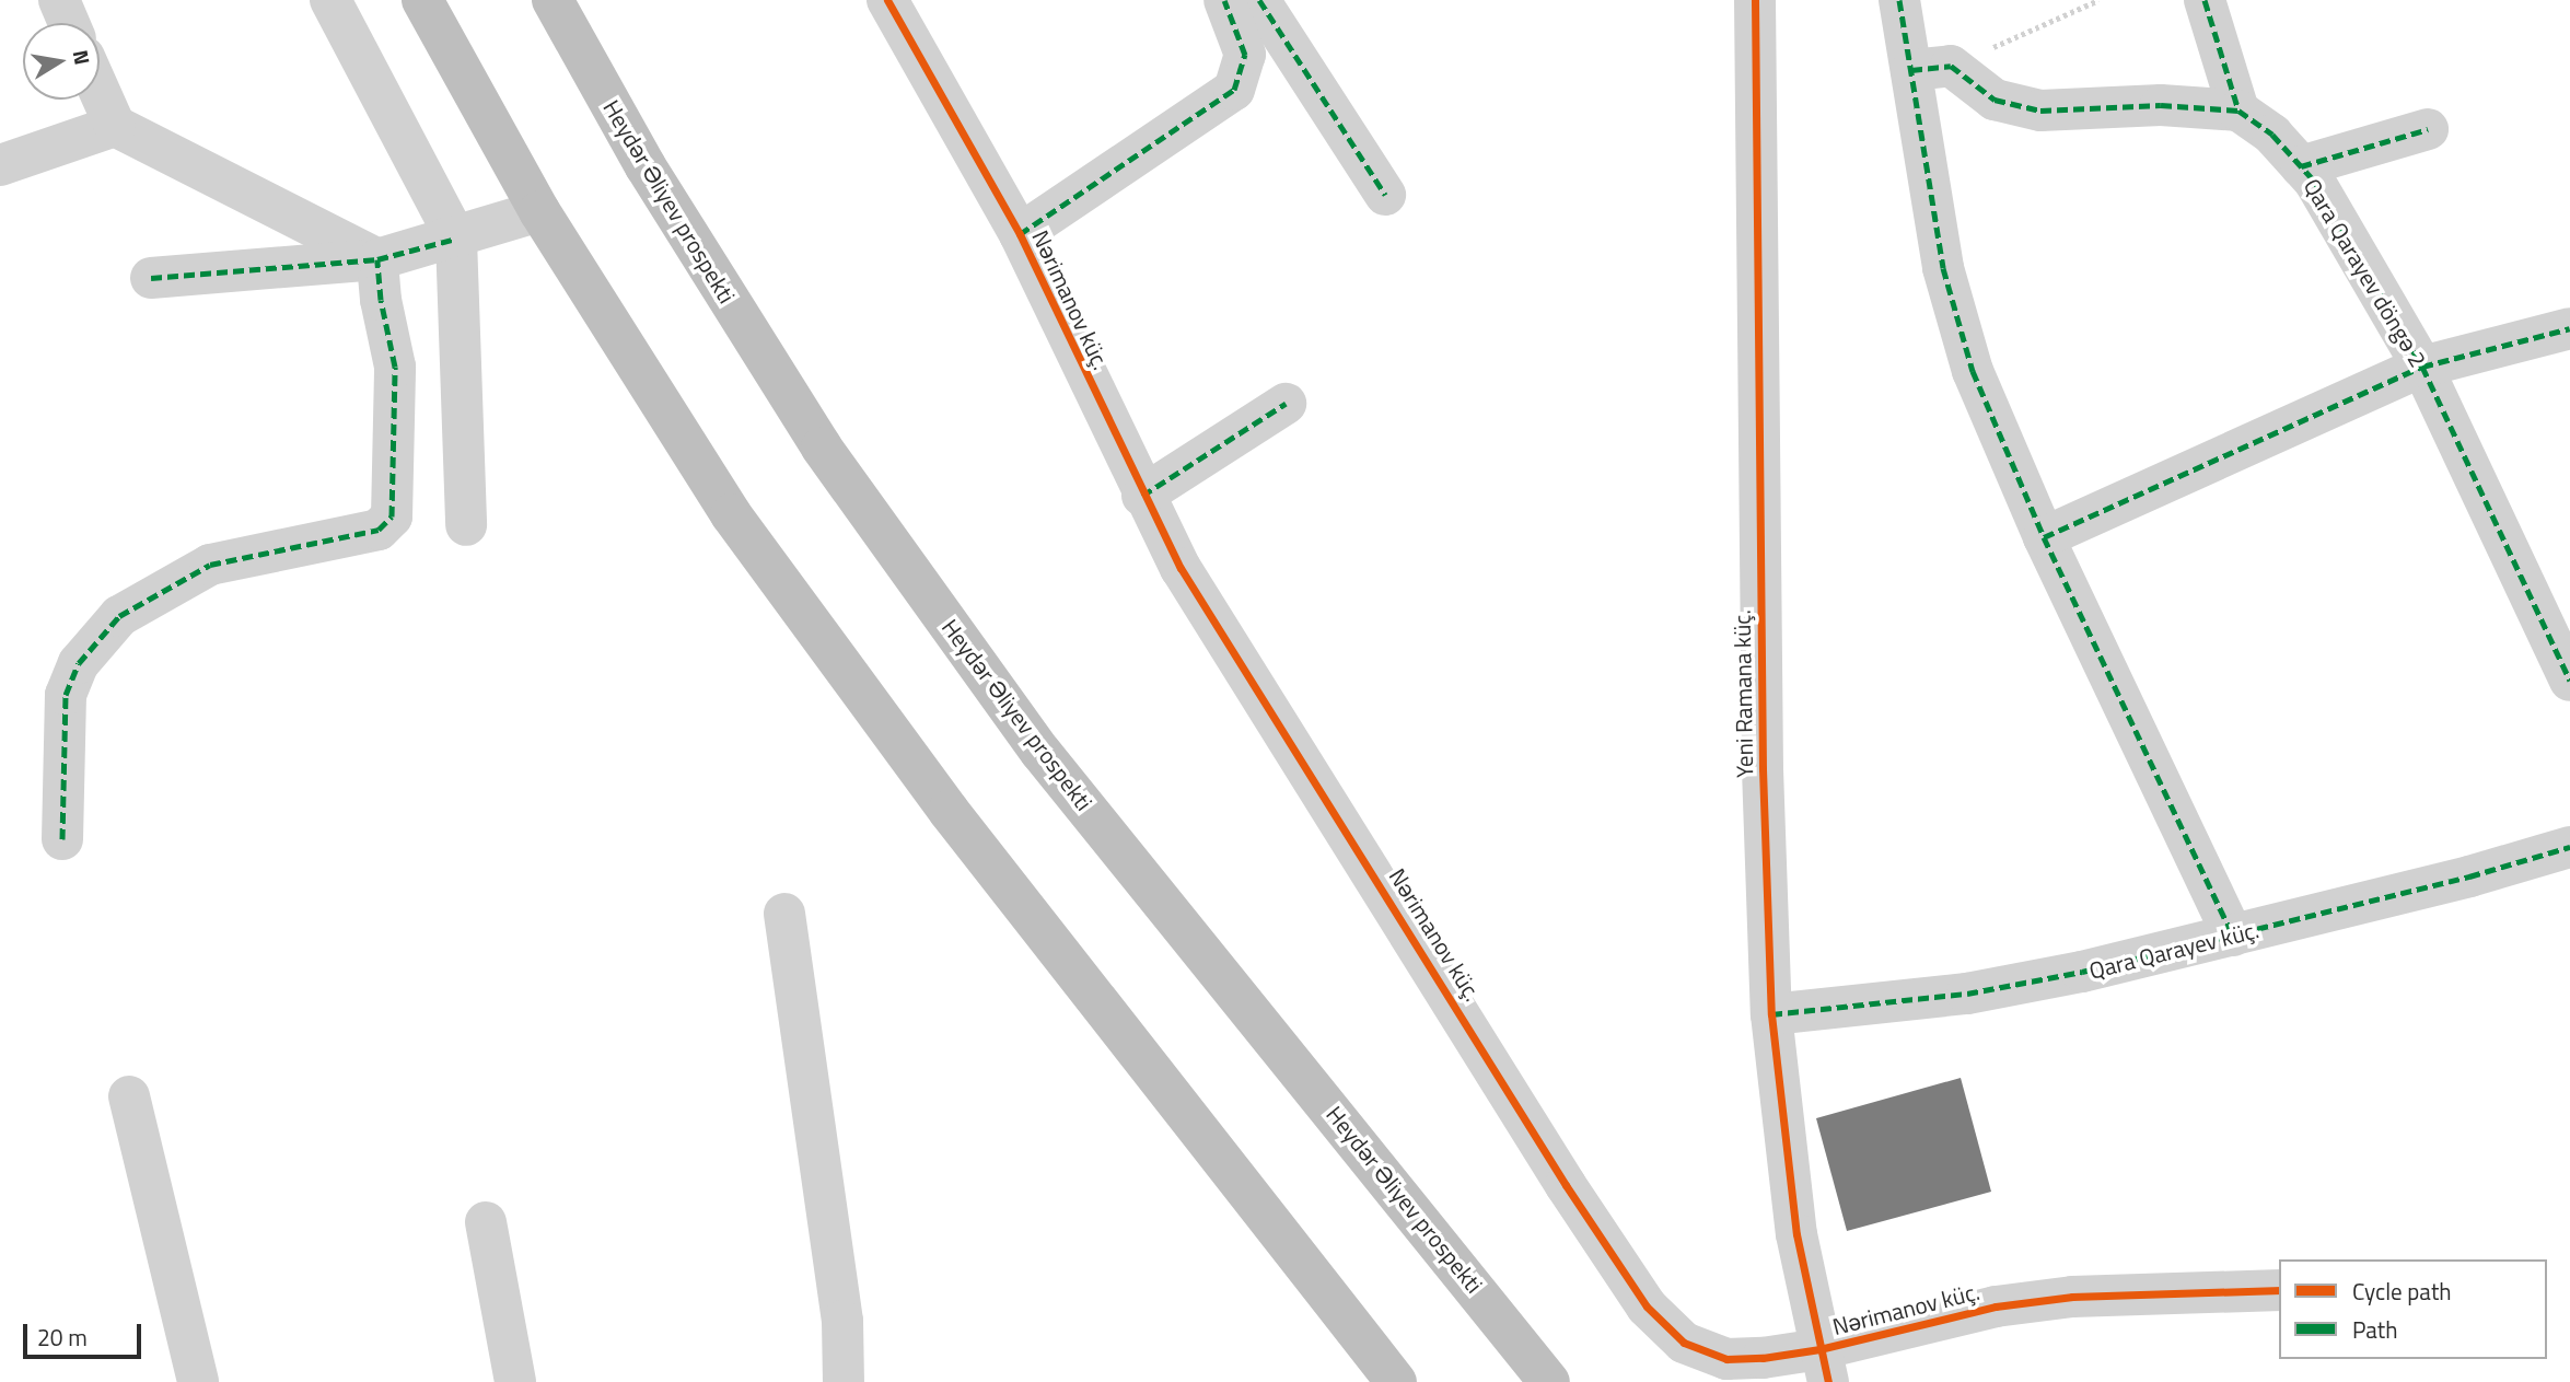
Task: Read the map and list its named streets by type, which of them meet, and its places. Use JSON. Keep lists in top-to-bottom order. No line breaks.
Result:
{"streets":{"highway":["Heydər Əliyev prospekti"],"street":["Qara Qarayev döngə 2","Nərimanov küç.","Yeni Ramana küç.","Qara Qarayev küç."]},"crossings":[["Nərimanov küç.","Yeni Ramana küç."],["Yeni Ramana küç.","Qara Qarayev küç."]],"legend":["Cycle path","Path"],"scale_bar":"20 m","north":"right"}
